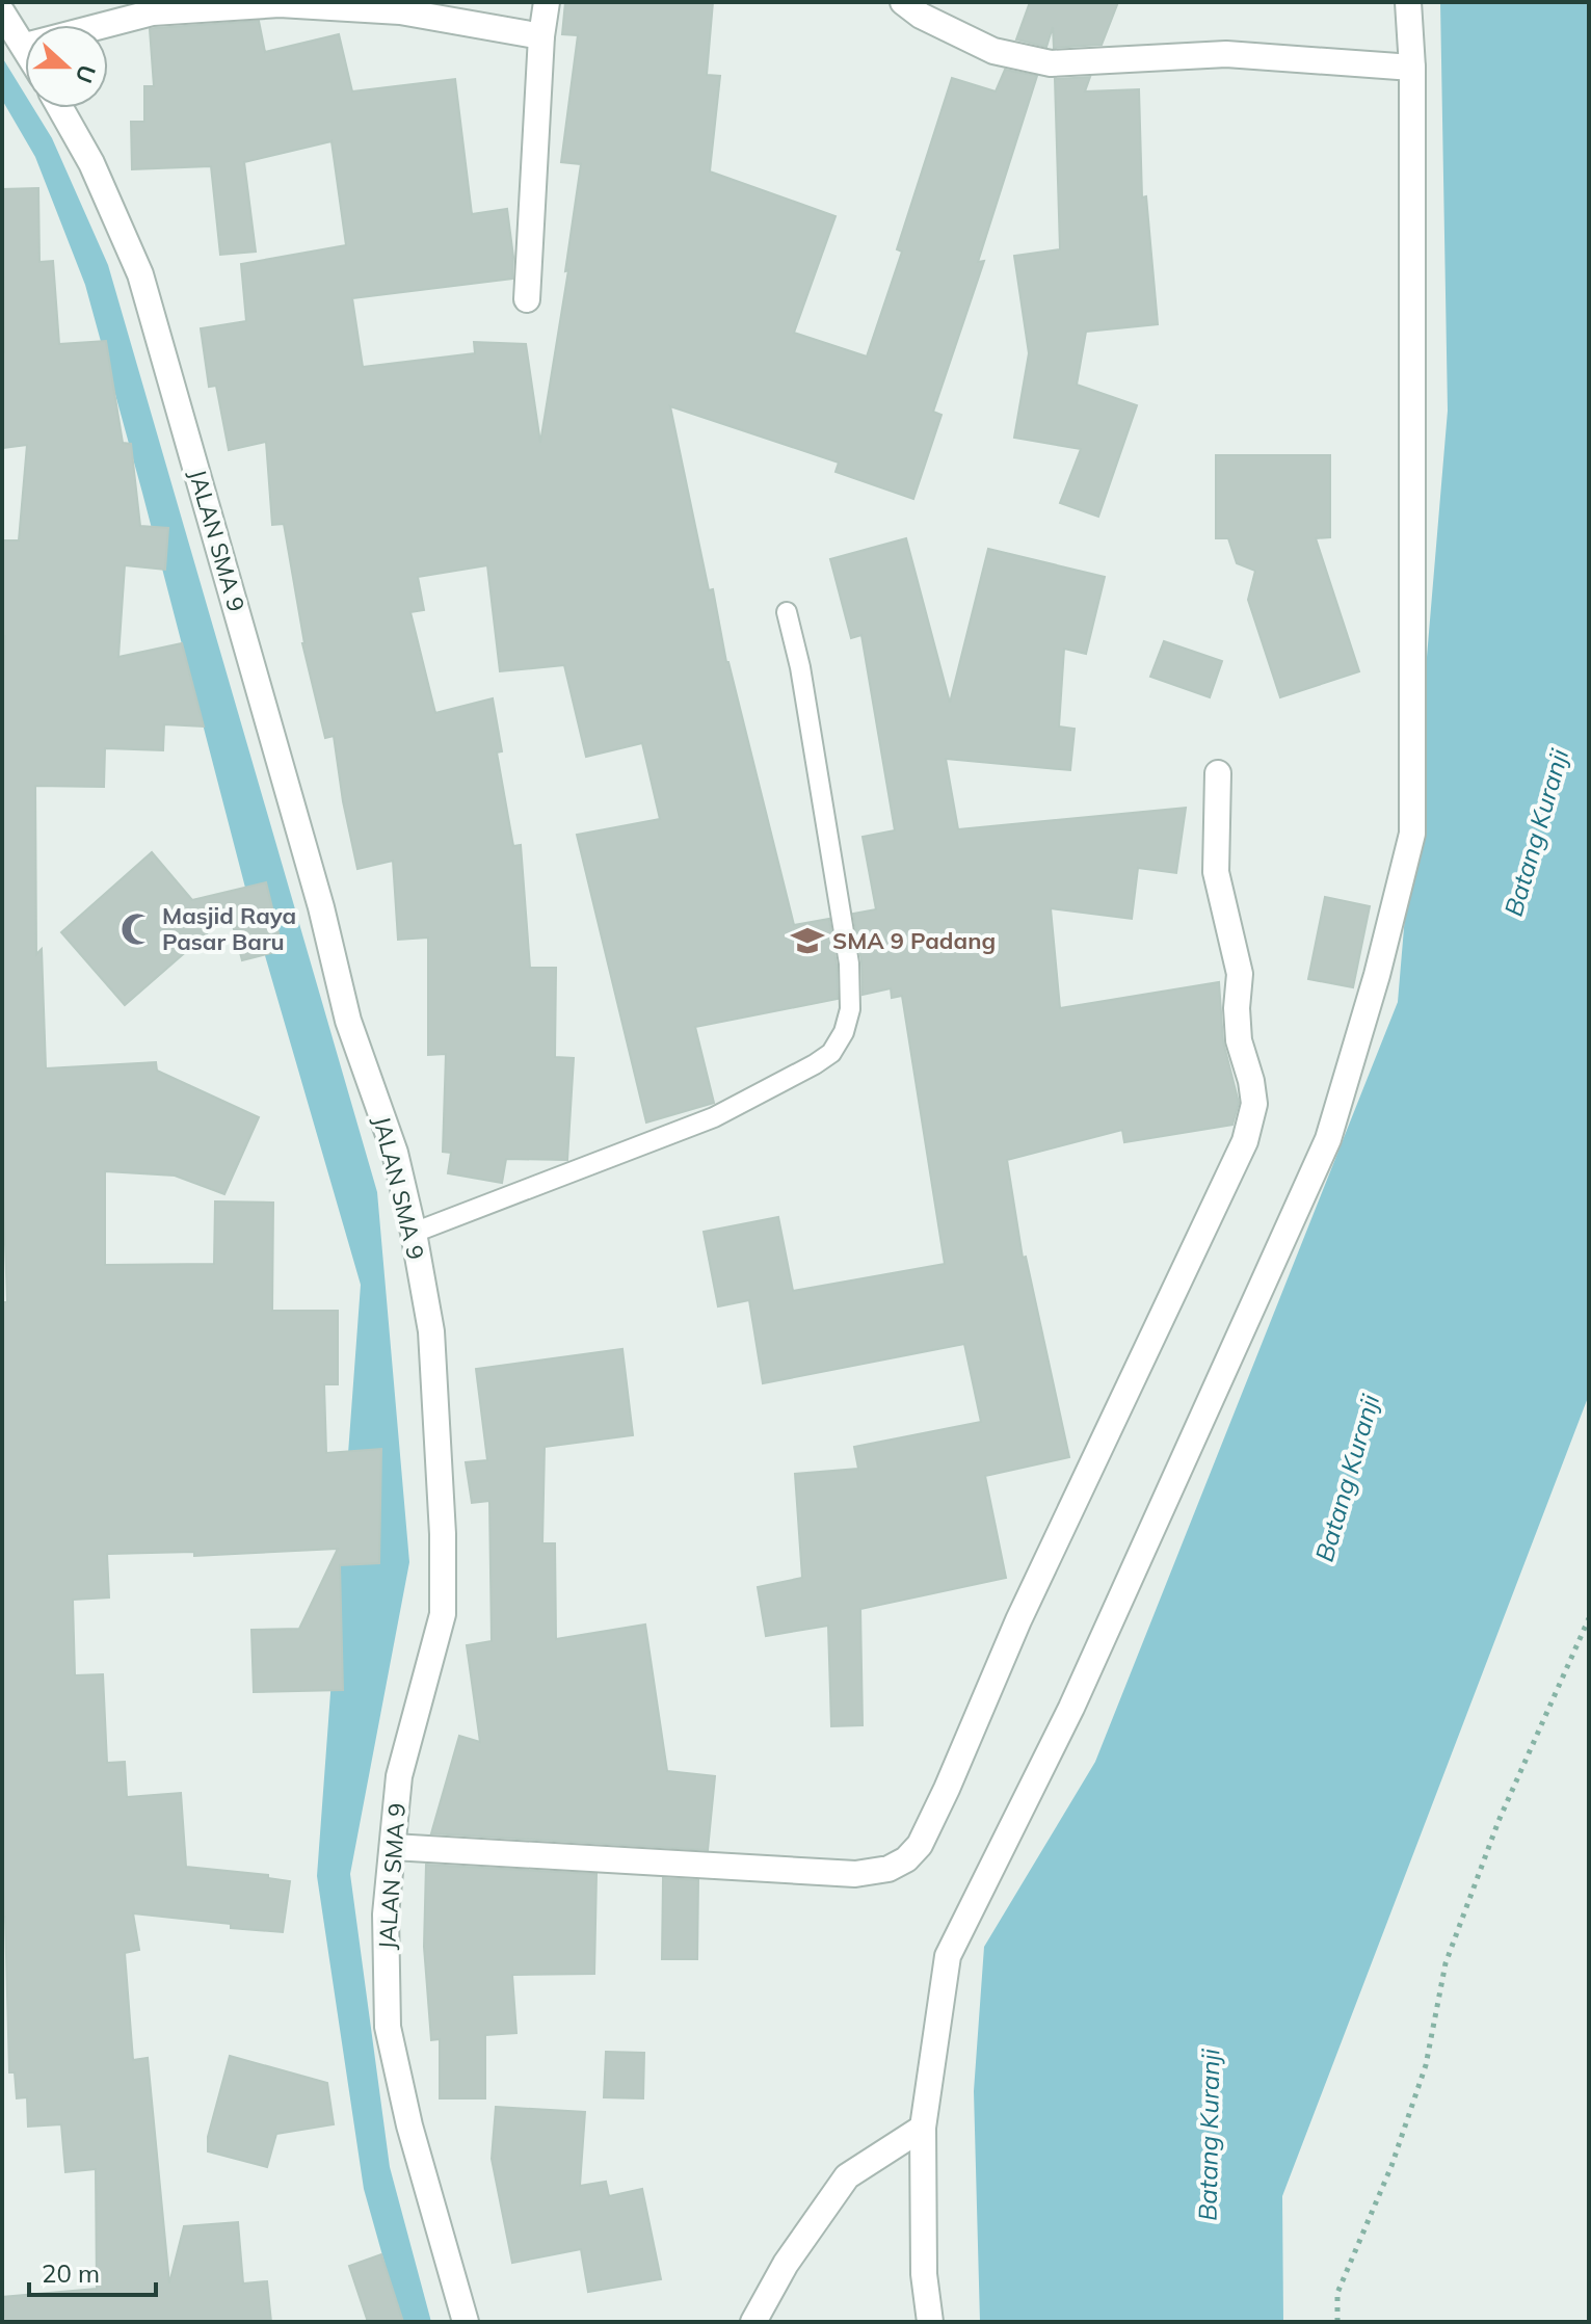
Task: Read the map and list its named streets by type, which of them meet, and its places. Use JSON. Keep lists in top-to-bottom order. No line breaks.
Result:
{"streets":{"street":["JALAN SMA 9"]},"water":["Batang Kuranji"],"places":{"mosque":["Masjid Raya Pasar Baru"],"school or university":["SMA 9 Padang"]},"scale_bar":"20 m","north":"right"}
